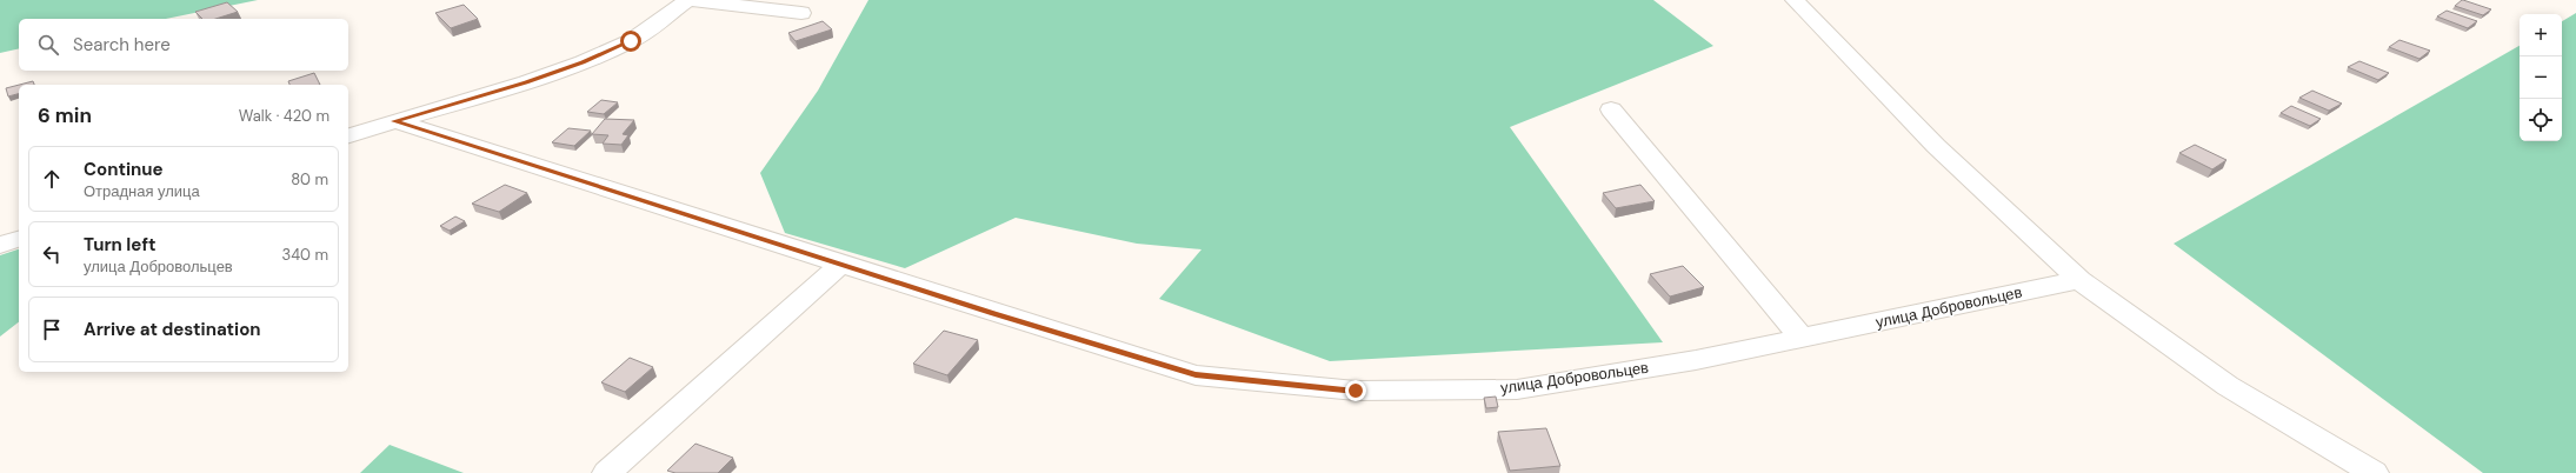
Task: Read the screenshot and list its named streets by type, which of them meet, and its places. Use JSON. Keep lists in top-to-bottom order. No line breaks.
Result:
{"streets":{"street":["улица Добровольцев"]},"page":{"map_buttons":["+","−"],"search":"Search here","heading":["6 min","Walk · 420 m"],"list":[["Continue","Отрадная улица","80 m"],["Turn left","улица Добровольцев","340 m"],"Arrive at destination"]}}
